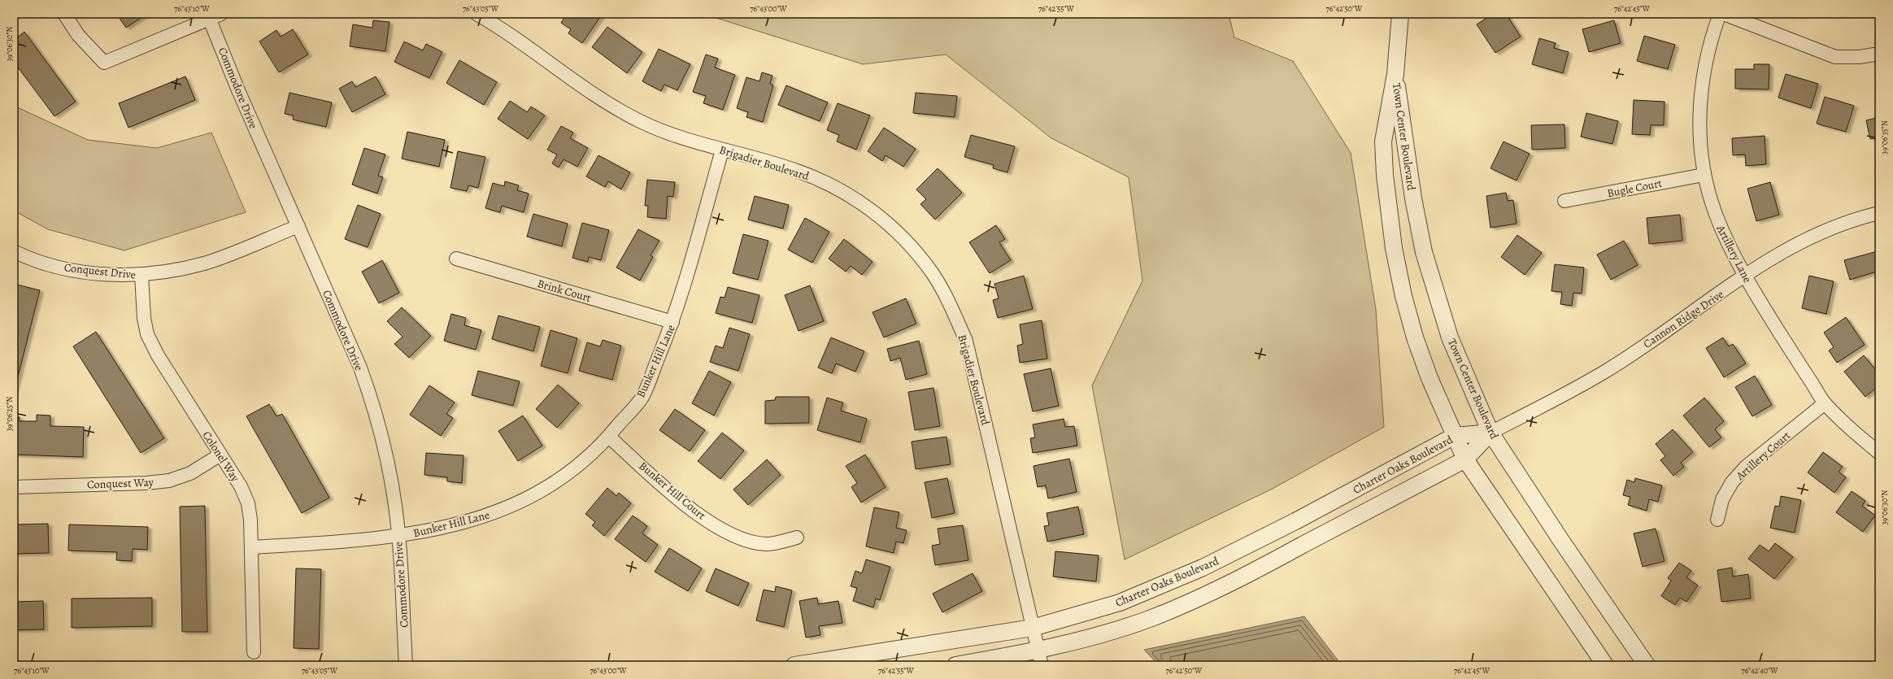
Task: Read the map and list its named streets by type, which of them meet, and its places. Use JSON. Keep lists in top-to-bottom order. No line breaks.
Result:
{"streets":{"street":["Commodore Drive","Town Center Boulevard","Brigadier Boulevard","Bugle Court","Artillery Lane","Conquest Drive","Brink Court","Cannon Ridge Drive","Bunker Hill Lane","Artillery Court","Colonel Way","Charter Oaks Boulevard","Conquest Way","Bunker Hill Court"]},"crossings":[["Commodore Drive","Conquest Drive"],["Commodore Drive","Bunker Hill Lane"],["Town Center Boulevard","Cannon Ridge Drive"],["Town Center Boulevard","Charter Oaks Boulevard"],["Brigadier Boulevard","Bunker Hill Lane"],["Brigadier Boulevard","Charter Oaks Boulevard"],["Bugle Court","Artillery Lane"],["Artillery Lane","Cannon Ridge Drive"],["Artillery Lane","Artillery Court"],["Conquest Drive","Colonel Way"],["Brink Court","Bunker Hill Lane"],["Cannon Ridge Drive","Charter Oaks Boulevard"],["Bunker Hill Lane","Colonel Way"],["Bunker Hill Lane","Bunker Hill Court"],["Colonel Way","Conquest Way"]],"coordinates":["76°43'10\"W","76°43'05\"W","76°43'00\"W","76°42'55\"W","76°42'50\"W","76°42'45\"W","39°06'30\"N","39°06'35\"N","39°06'25\"N","76°42'40\"W"]}
